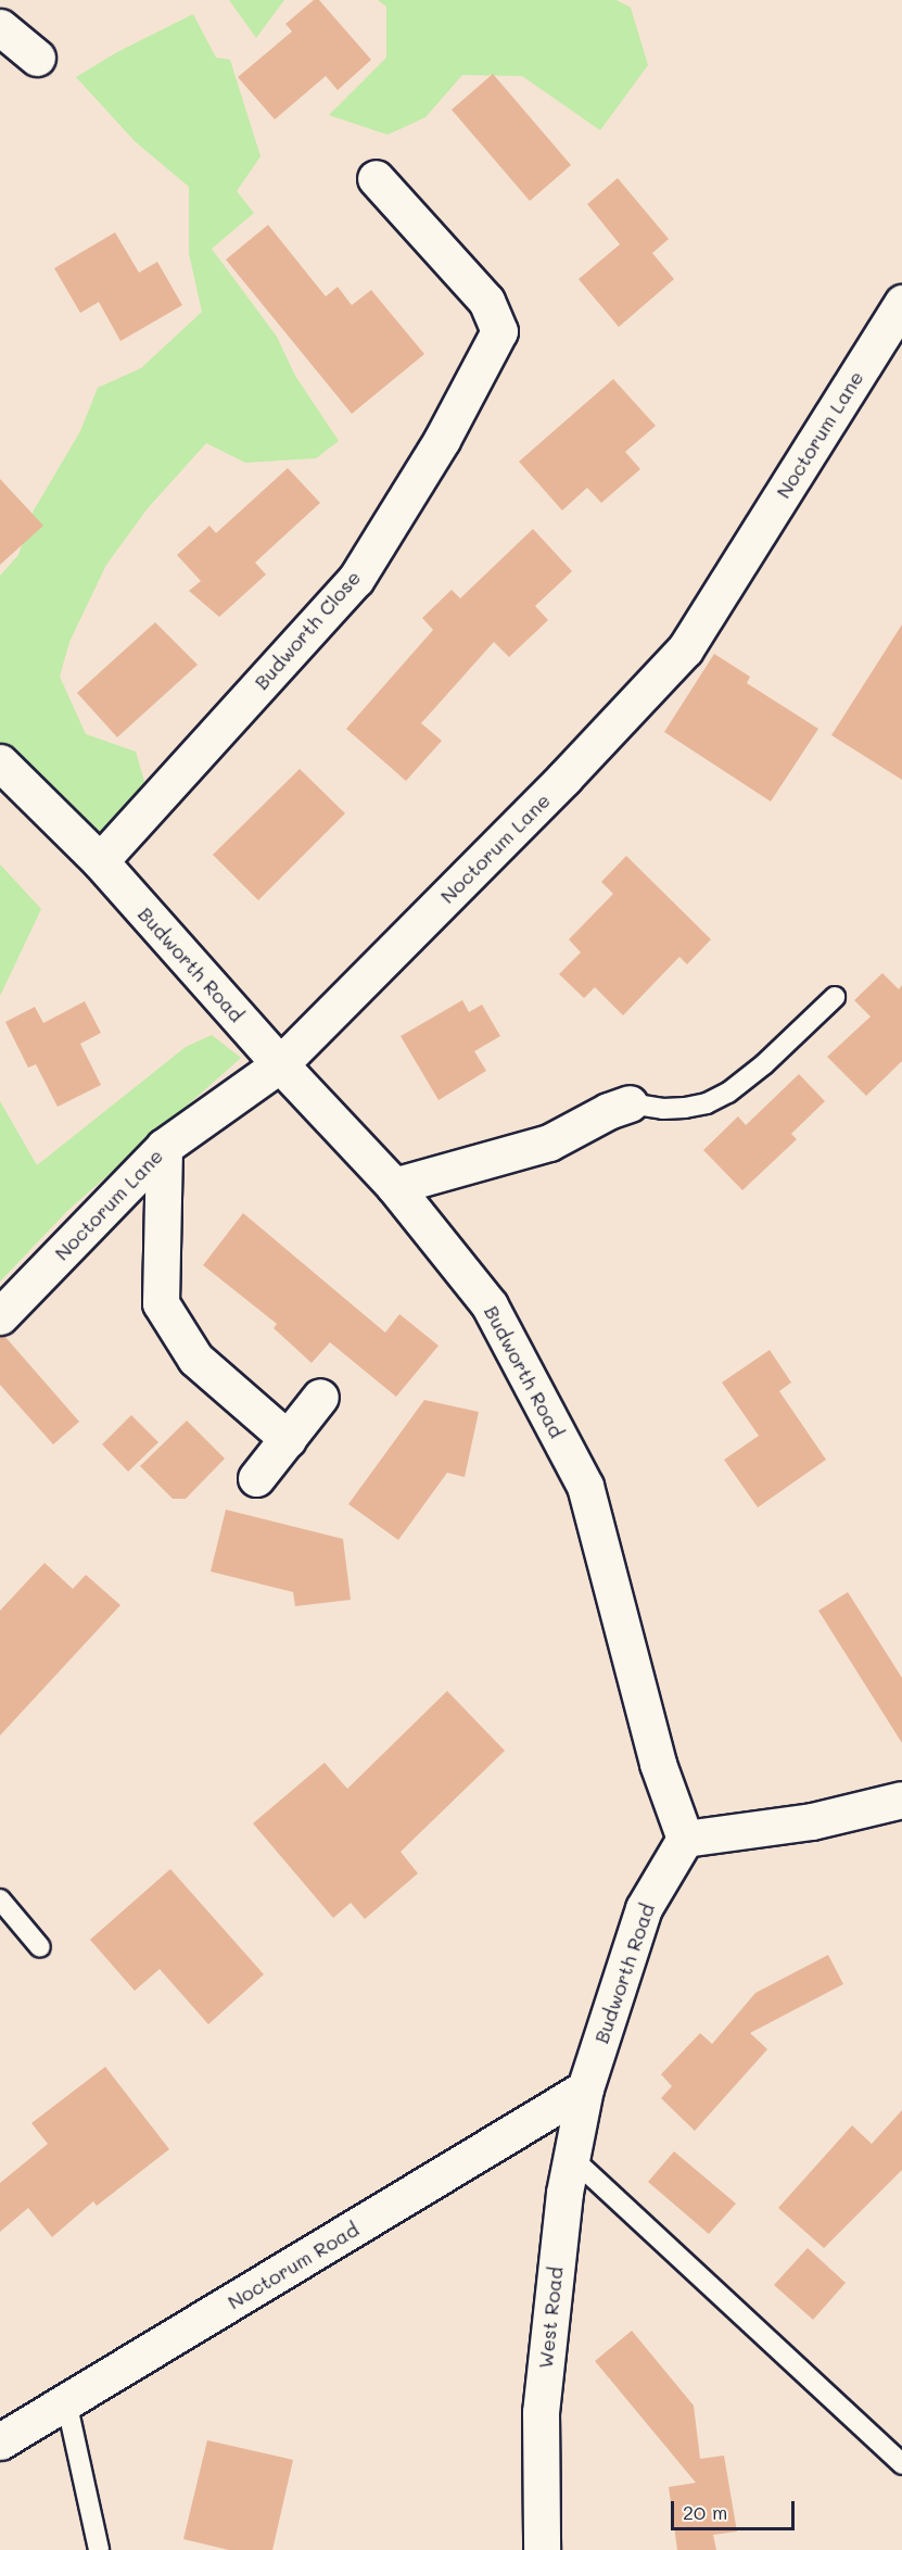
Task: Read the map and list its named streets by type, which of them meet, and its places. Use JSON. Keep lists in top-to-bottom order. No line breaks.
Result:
{"streets":{"street":["Noctorum Lane","Budworth Close","Budworth Road","Noctorum Road","West Road"]},"crossings":[["Noctorum Lane","Budworth Road"],["Budworth Close","Budworth Road"],["Budworth Road","Noctorum Road"],["Budworth Road","West Road"],["Noctorum Road","West Road"]],"scale_bar":"20 m"}
